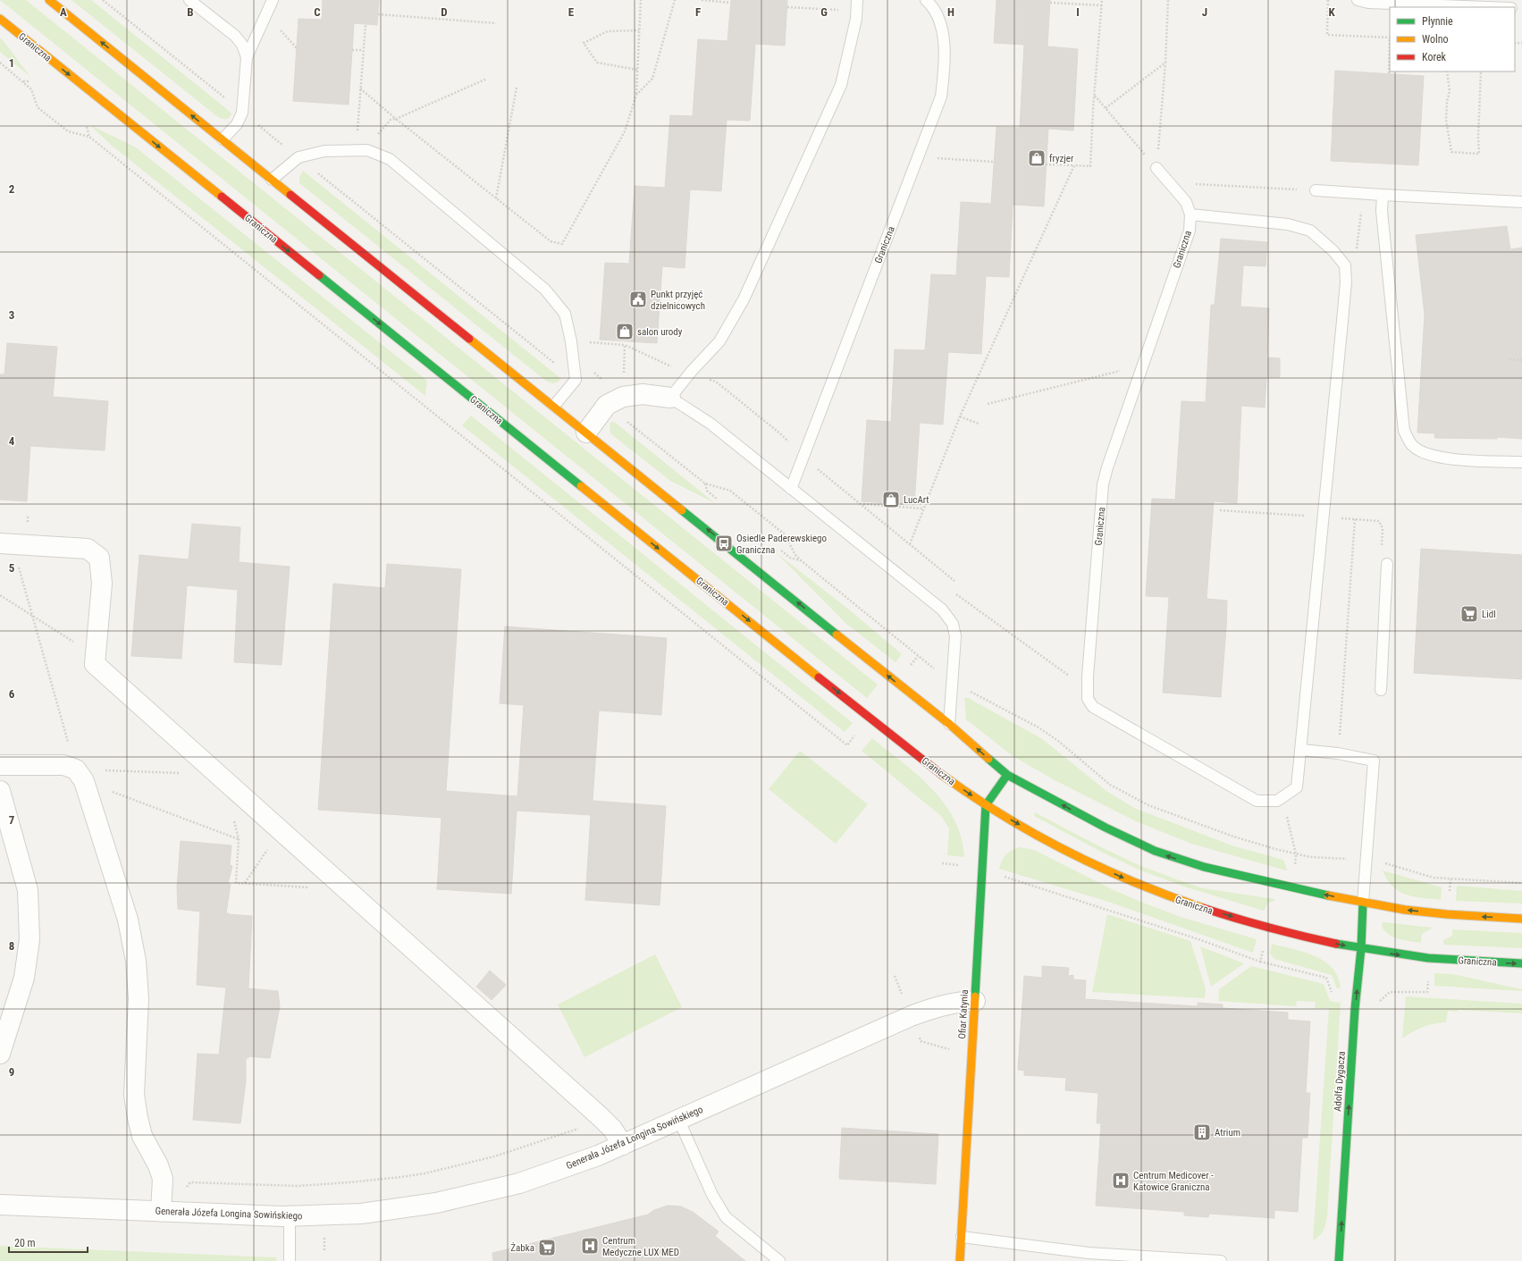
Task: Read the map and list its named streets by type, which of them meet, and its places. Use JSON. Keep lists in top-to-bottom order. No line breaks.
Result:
{"streets":{"street":["Graniczna","Ofiar Katynia","Adolfa Dygacza","Generała Józefa Longina Sowińskiego"]},"crossings":[["Graniczna","Ofiar Katynia"],["Graniczna","Adolfa Dygacza"],["Ofiar Katynia","Generała Józefa Longina Sowińskiego"]],"one_way":["Graniczna","Adolfa Dygacza"],"places":{"shop":["fryzjer","salon urody","LucArt"],"public building":["Punkt przyjęć dzielnicowych"],"bus stop":["Osiedle Paderewskiego Graniczna"],"supermarket":["Lidl","Żabka"],"building":["Atrium"],"hospital":["Centrum Medicover - Katowice Graniczna","Centrum Medyczne LUX MED"]},"legend":["Płynnie","Wolno","Korek"],"scale_bar":"20 m","grid":{"columns":["A","B","C","D","E","F","G","H","I","J","K"],"rows":["1","2","3","4","5","6","7","8","9"]}}
